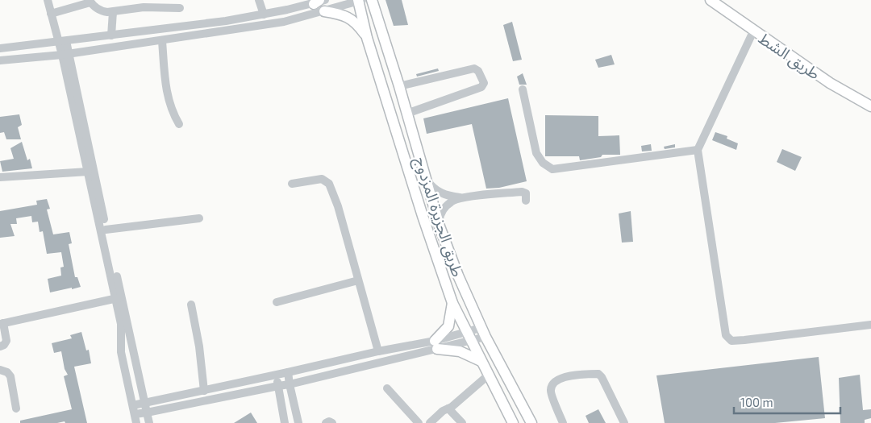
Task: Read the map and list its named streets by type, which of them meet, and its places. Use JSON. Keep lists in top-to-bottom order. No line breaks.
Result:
{"streets":{"main road":["طريق الشط","طريق الجزيرة المزدوج"]},"scale_bar":"100 m"}
